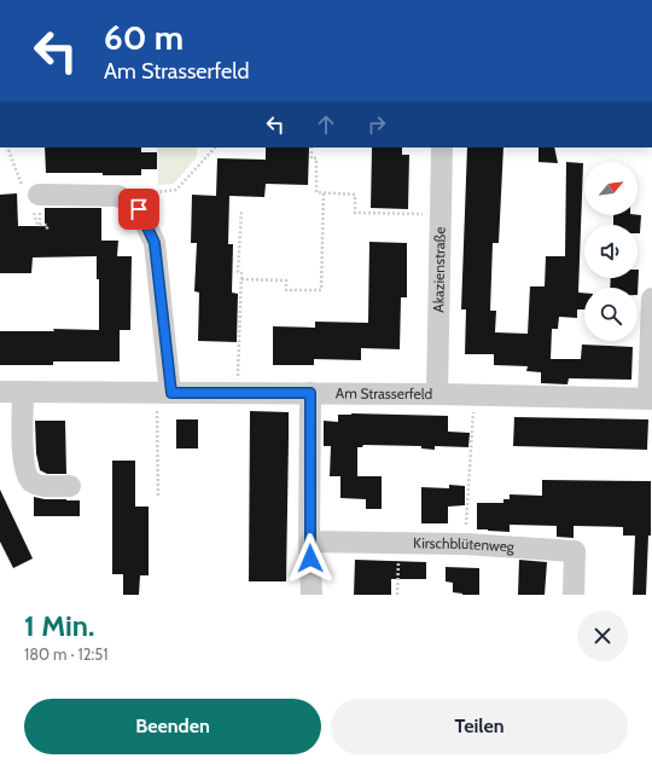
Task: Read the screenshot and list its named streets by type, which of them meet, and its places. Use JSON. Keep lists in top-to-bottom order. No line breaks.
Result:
{"streets":{"street":["Akazienstraße","Am Strasserfeld","Kirschblütenweg"]},"crossings":[["Akazienstraße","Am Strasserfeld"]],"north":"top right","page":{"turn":["60 m","Am Strasserfeld"],"heading":["1 Min.","180 m · 12:51"],"buttons":["Beenden","Teilen"]}}
